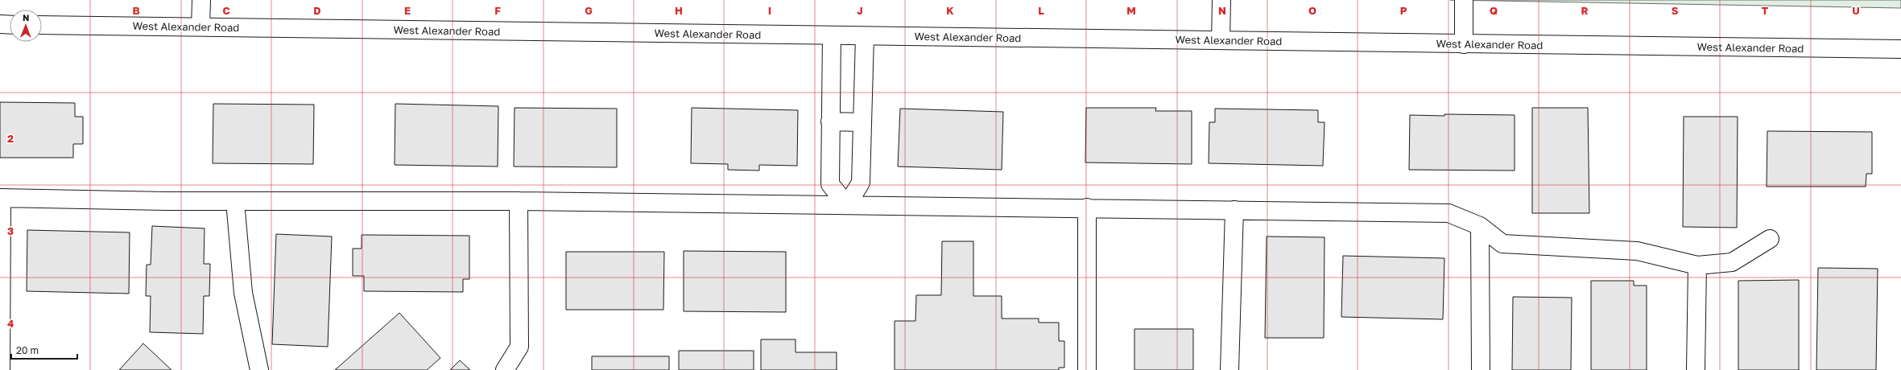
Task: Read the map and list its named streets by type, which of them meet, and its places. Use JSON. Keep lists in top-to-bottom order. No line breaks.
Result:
{"streets":{"street":["West Alexander Road"]},"scale_bar":"20 m","north":"top","grid":{"columns":["B","C","D","E","F","G","H","I","J","K","L","M","N","O","P","Q","R","S","T","U"],"rows":["2","3","4"]}}
